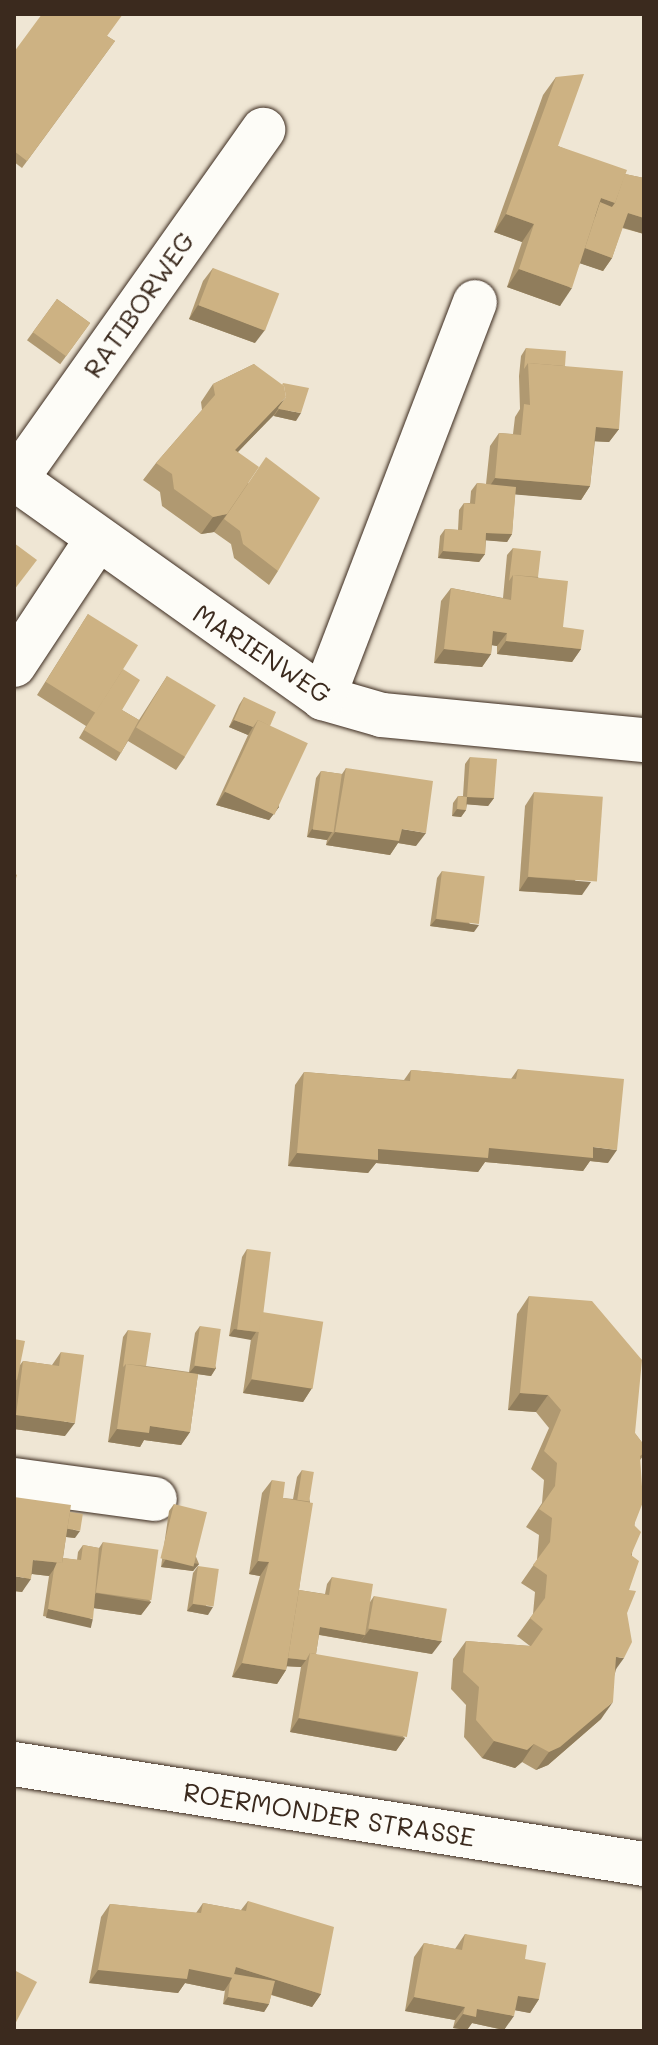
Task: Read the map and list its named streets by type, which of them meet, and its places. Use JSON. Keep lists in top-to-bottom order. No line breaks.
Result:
{"streets":{"street":["RATIBORWEG","MARIENWEG","ROERMONDER STRASSE"]},"crossings":[["RATIBORWEG","MARIENWEG"]]}
